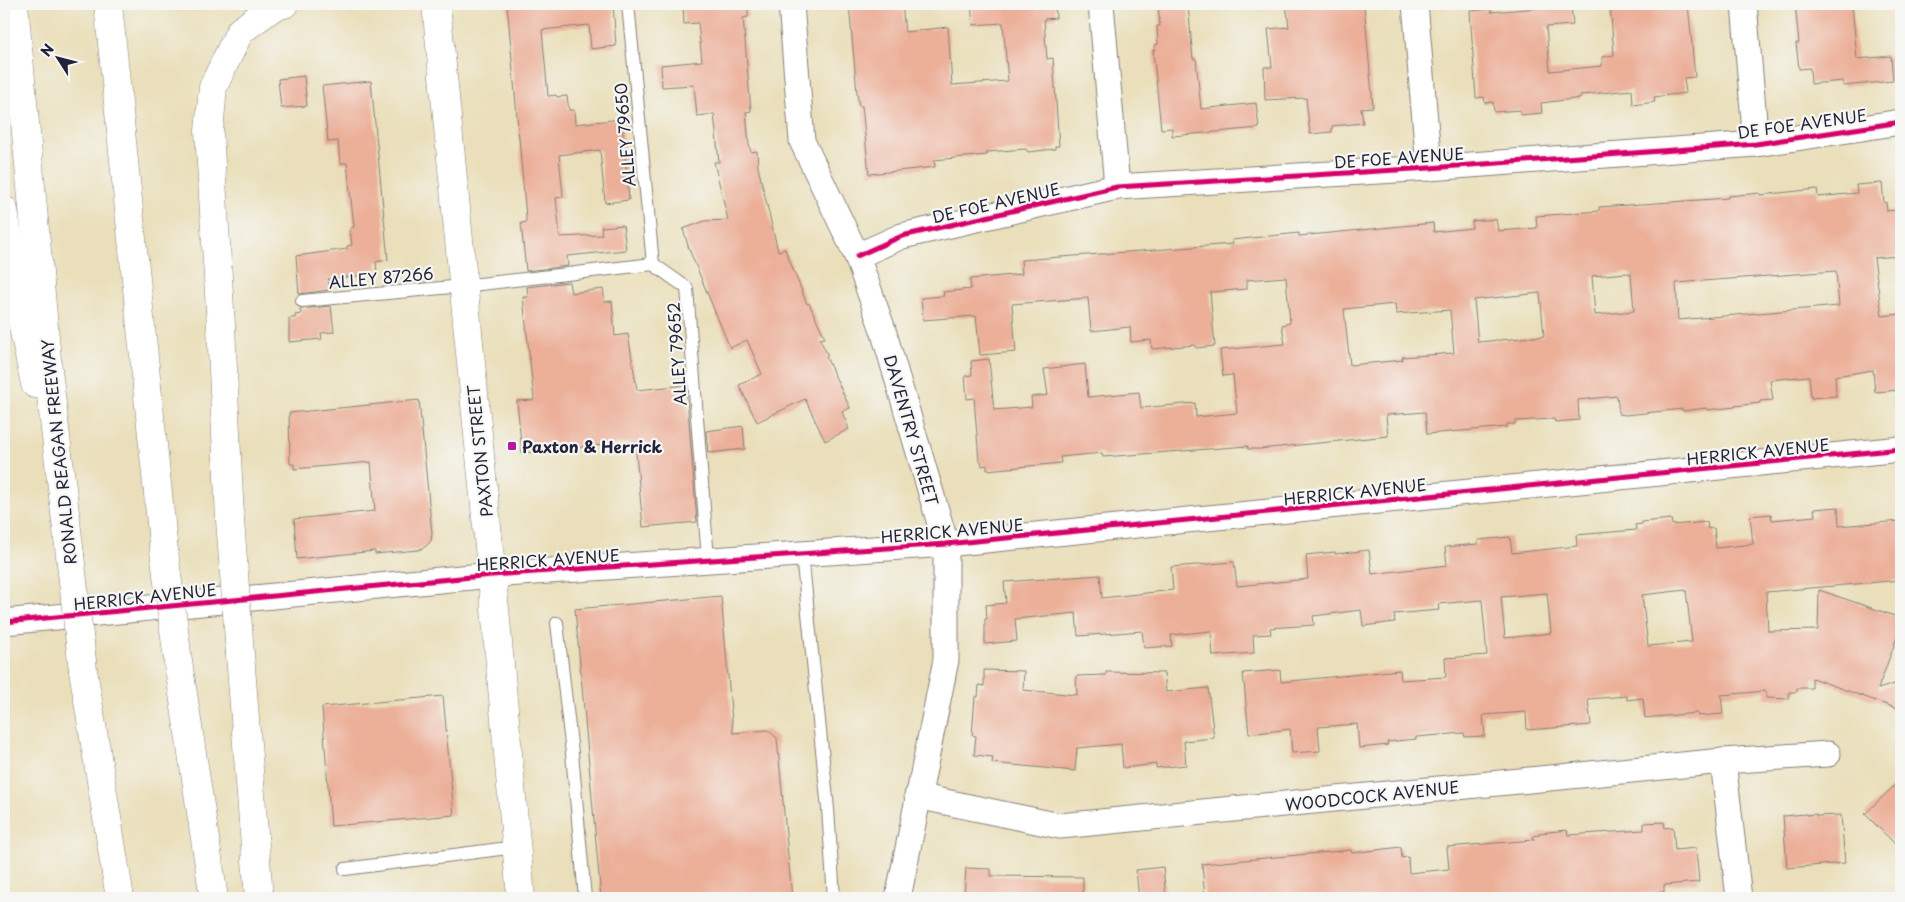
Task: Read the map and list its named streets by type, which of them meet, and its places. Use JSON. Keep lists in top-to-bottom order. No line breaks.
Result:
{"streets":{"main road":["PAXTON STREET","RONALD REAGAN FREEWAY"],"street":["DE FOE AVENUE","DAVENTRY STREET","HERRICK AVENUE","WOODCOCK AVENUE"],"lane":["ALLEY 79650","ALLEY 87266","ALLEY 79652"]},"crossings":[["DE FOE AVENUE","DAVENTRY STREET"],["ALLEY 79650","ALLEY 79652"],["ALLEY 87266","PAXTON STREET"],["ALLEY 79652","HERRICK AVENUE"],["DAVENTRY STREET","HERRICK AVENUE"],["DAVENTRY STREET","WOODCOCK AVENUE"],["PAXTON STREET","HERRICK AVENUE"]],"places":{"transit":["Paxton & Herrick"]},"north":"top left"}
